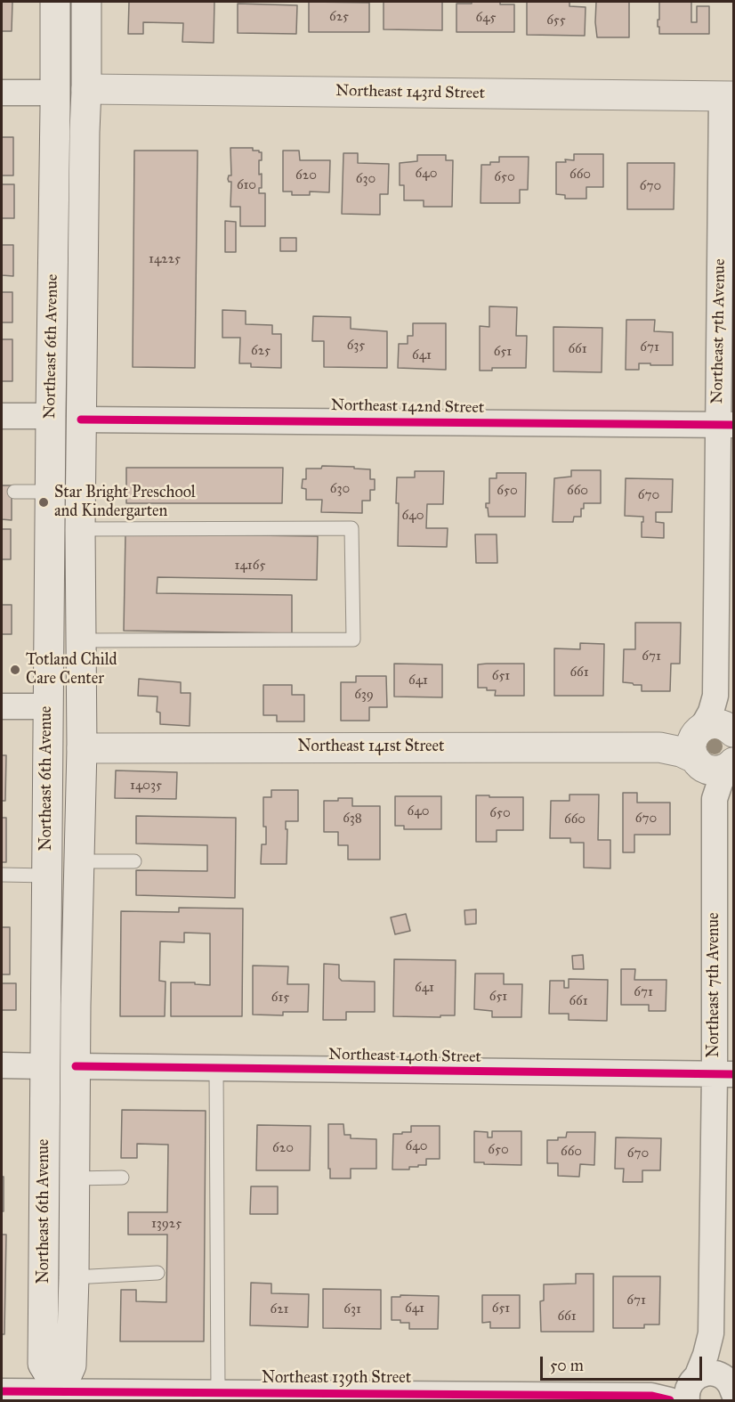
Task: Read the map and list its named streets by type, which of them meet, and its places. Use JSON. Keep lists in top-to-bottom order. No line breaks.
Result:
{"streets":{"main road":["Northeast 143rd Street","Northeast 6th Avenue","Northeast 141st Street"],"street":["Northeast 7th Avenue","Northeast 142nd Street","Northeast 140th Street","Northeast 139th Street"]},"crossings":[["Northeast 143rd Street","Northeast 7th Avenue"],["Northeast 143rd Street","Northeast 6th Avenue"],["Northeast 7th Avenue","Northeast 142nd Street"],["Northeast 7th Avenue","Northeast 141st Street"],["Northeast 7th Avenue","Northeast 140th Street"],["Northeast 7th Avenue","Northeast 139th Street"],["Northeast 6th Avenue","Northeast 142nd Street"],["Northeast 6th Avenue","Northeast 141st Street"],["Northeast 6th Avenue","Northeast 140th Street"],["Northeast 6th Avenue","Northeast 139th Street"]],"places":["Star Bright Preschool and Kindergarten","Totland Child Care Center"],"house_numbers":["625","645","655","640","660","620","650","630","610","670","14225","635","671","661","625","651","641","630","650","660","670","640","14165","671","661","651","641","639","14035","640","650","638","670","660","641","671","651","615","661","640","620","650","660","670","13925","671","641","651","621","631","661"],"scale_bar":"50 m"}
